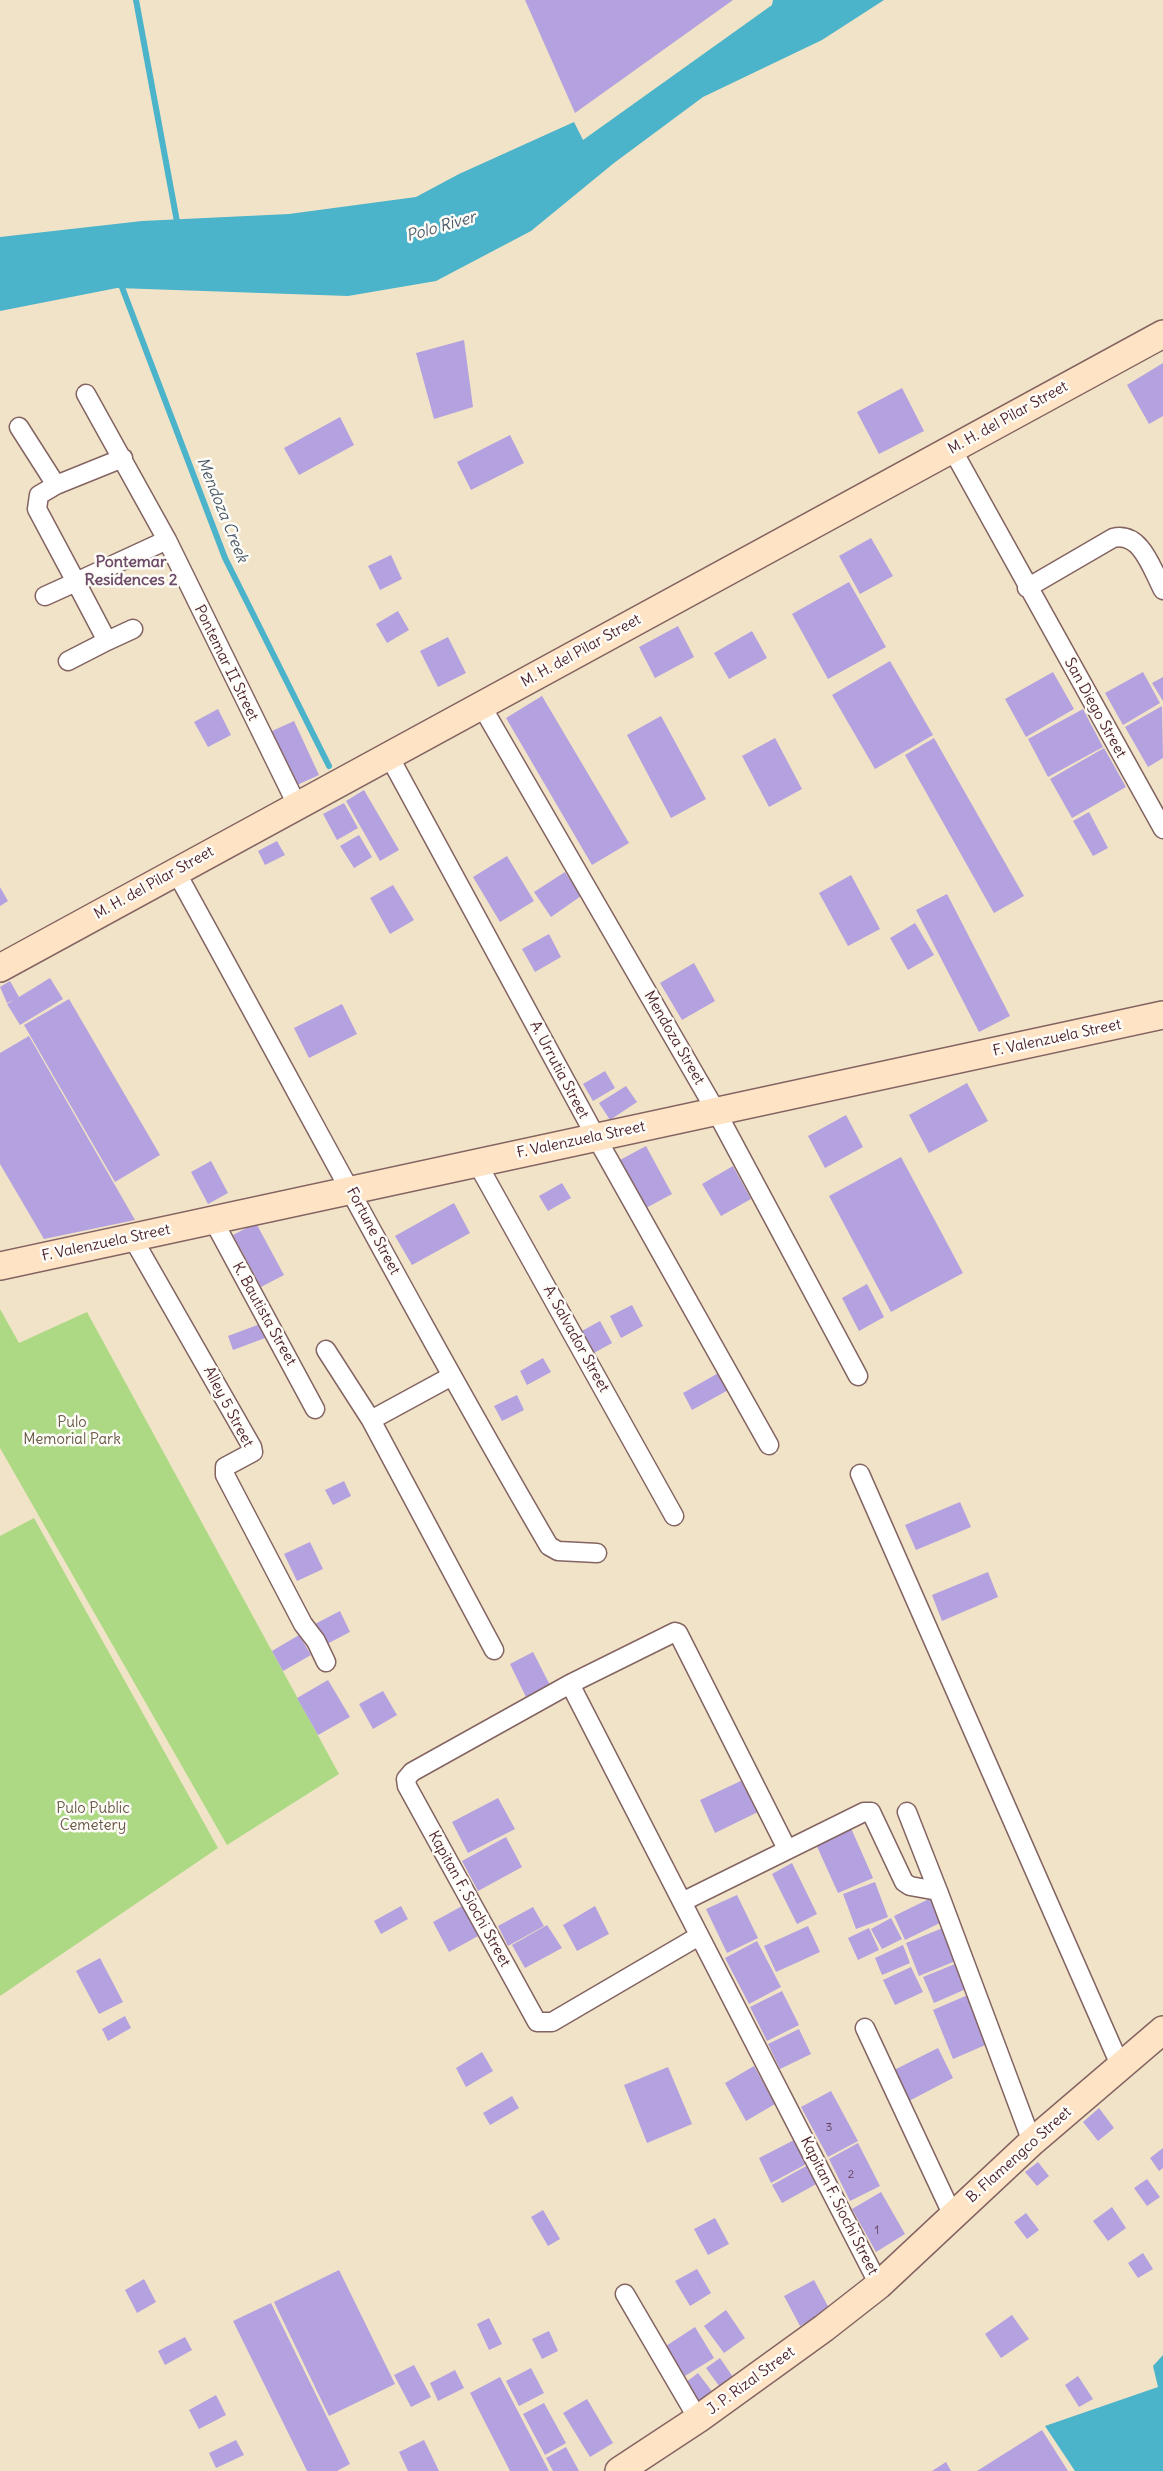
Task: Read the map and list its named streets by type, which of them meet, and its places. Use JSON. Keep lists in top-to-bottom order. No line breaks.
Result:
{"streets":{"main road":["M. H. del Pilar Street","F. Valenzuela Street","B. Flamengco Street","J. P. Rizal Street"],"street":["Pontemar II Street","San Diego Street","Mendoza Street","A. Urrutia Street","Fortune Street","K. Bautista Street","A. Salvador Street","Alley 5 Street","Kapitan F. Siochi Street"]},"crossings":[["M. H. del Pilar Street","Pontemar II Street"],["M. H. del Pilar Street","San Diego Street"],["M. H. del Pilar Street","Mendoza Street"],["M. H. del Pilar Street","A. Urrutia Street"],["M. H. del Pilar Street","Fortune Street"],["Mendoza Street","F. Valenzuela Street"],["F. Valenzuela Street","A. Urrutia Street"],["F. Valenzuela Street","Fortune Street"],["F. Valenzuela Street","K. Bautista Street"],["F. Valenzuela Street","A. Salvador Street"],["F. Valenzuela Street","Alley 5 Street"],["Kapitan F. Siochi Street","B. Flamengco Street"],["Kapitan F. Siochi Street","J. P. Rizal Street"],["B. Flamengco Street","J. P. Rizal Street"]],"districts":["Pontemar Residences 2"],"water":["Polo River","Mendoza Creek"],"parks":["Pulo Memorial Park","Pulo Public Cemetery"],"house_numbers":["3","2","1"]}
